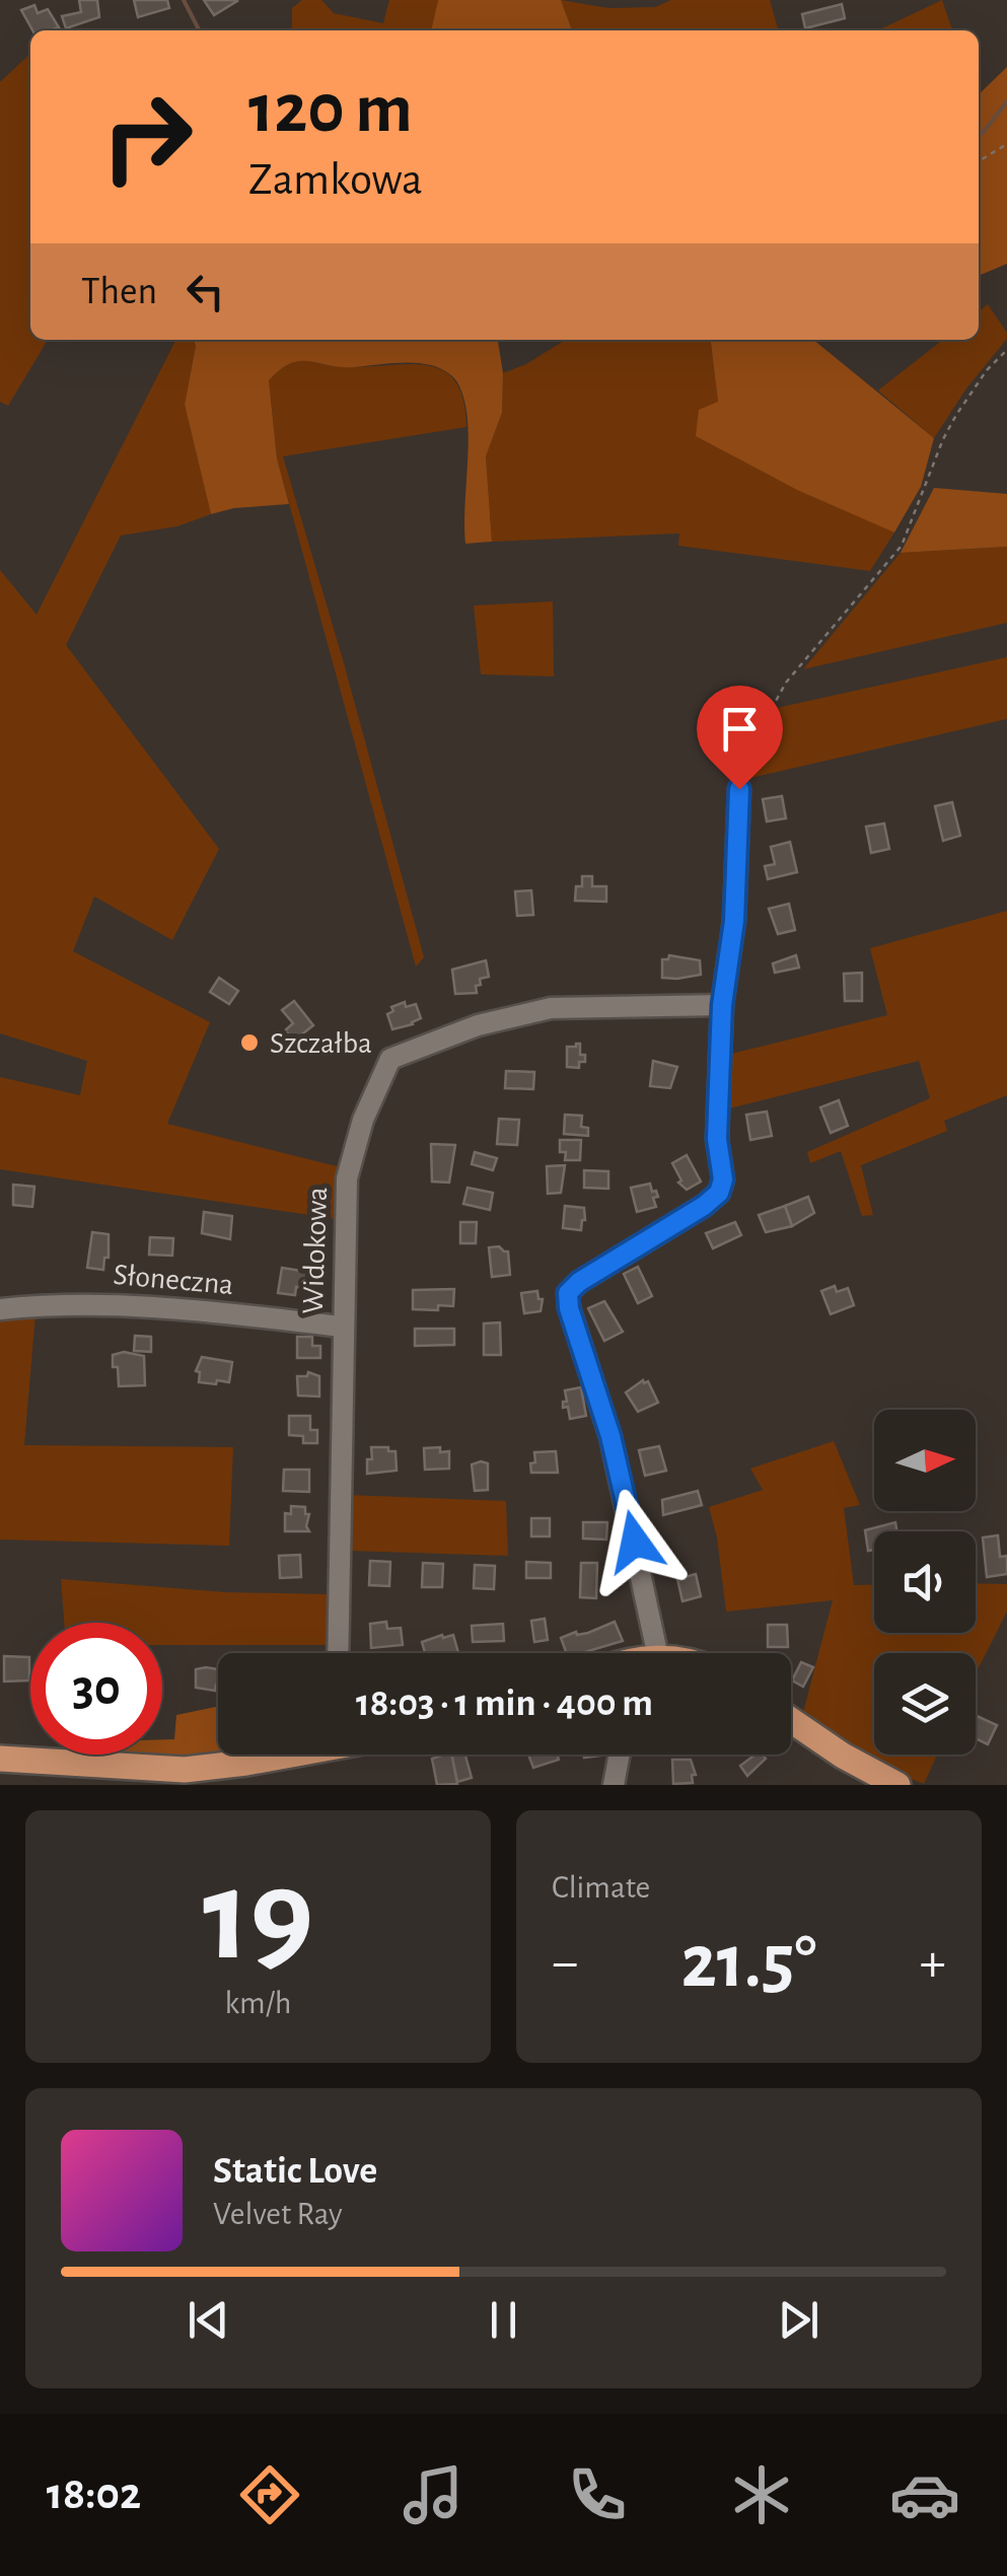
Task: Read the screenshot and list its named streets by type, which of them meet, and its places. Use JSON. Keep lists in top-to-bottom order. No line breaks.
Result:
{"streets":{"street":["Widokowa","Słoneczna"]},"crossings":[["Widokowa","Słoneczna"]],"places":["Szczałba"],"north":"right","page":{"turn":["120 m","Zamkowa"],"then":"Then","limit":"30","trip":"18:03 · 1 min · 400 m","tile":[["19","km/h"],"Climate"],"heat":["−","21.5°","+"],"song":["Static Love","Velvet Ray"],"tabs":"18:02"}}
